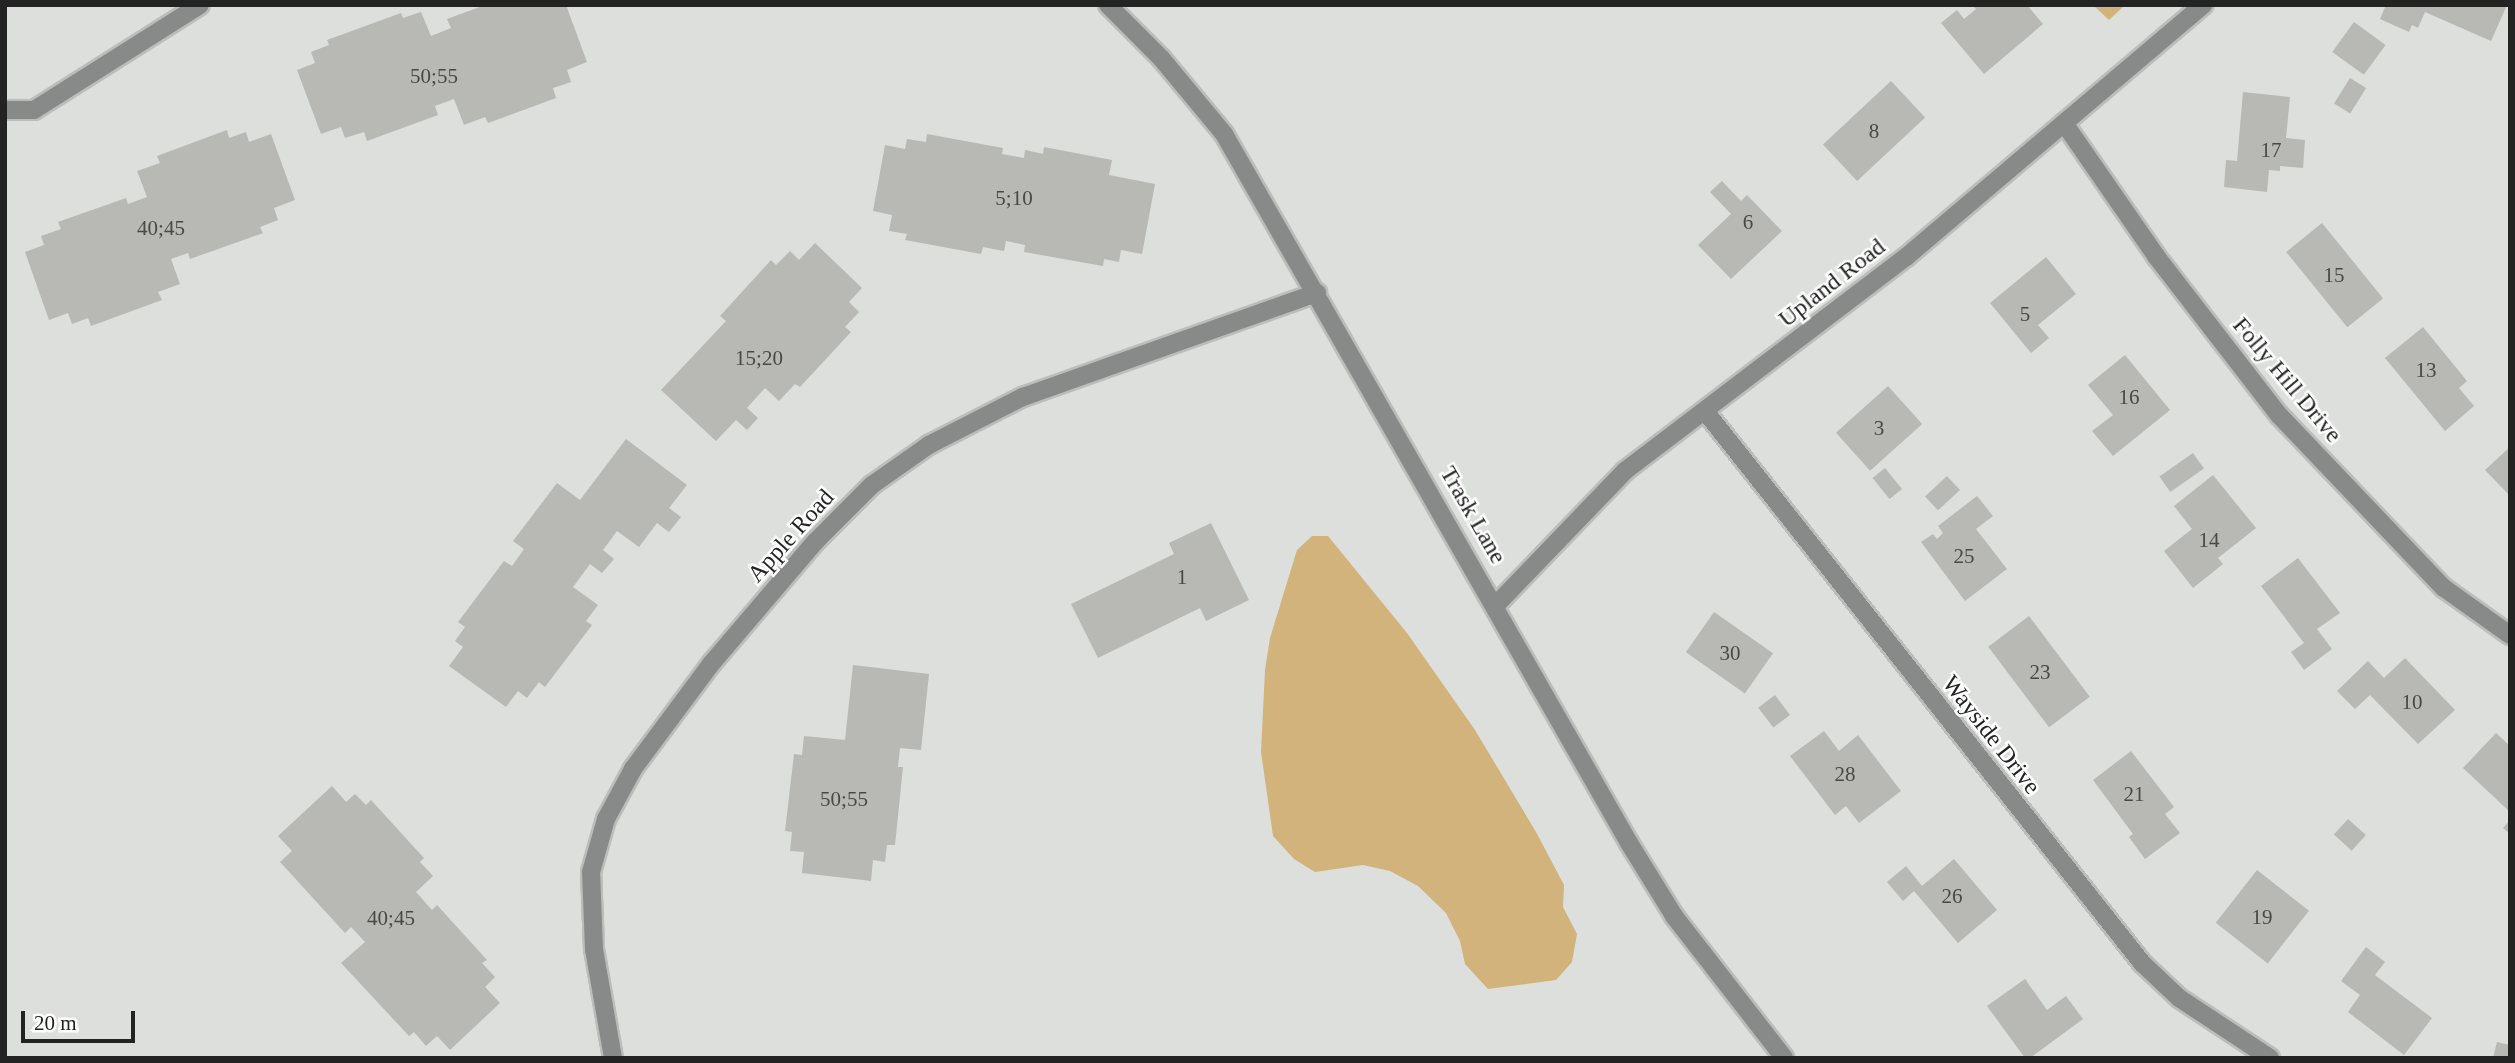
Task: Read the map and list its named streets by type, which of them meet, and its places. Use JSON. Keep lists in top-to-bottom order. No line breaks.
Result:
{"streets":{"street":["Upland Road","Folly Hill Drive","Trask Lane","Apple Road","Wayside Drive"]},"crossings":[["Upland Road","Folly Hill Drive"],["Upland Road","Trask Lane"],["Upland Road","Wayside Drive"],["Trask Lane","Apple Road"]],"house_numbers":["50;55","8","17","5;10","6","40;45","15","5","15;20","13","16","3","14","25","1","30","23","10","28","21","50;55","26","19","40;45"],"scale_bar":"20 m"}
